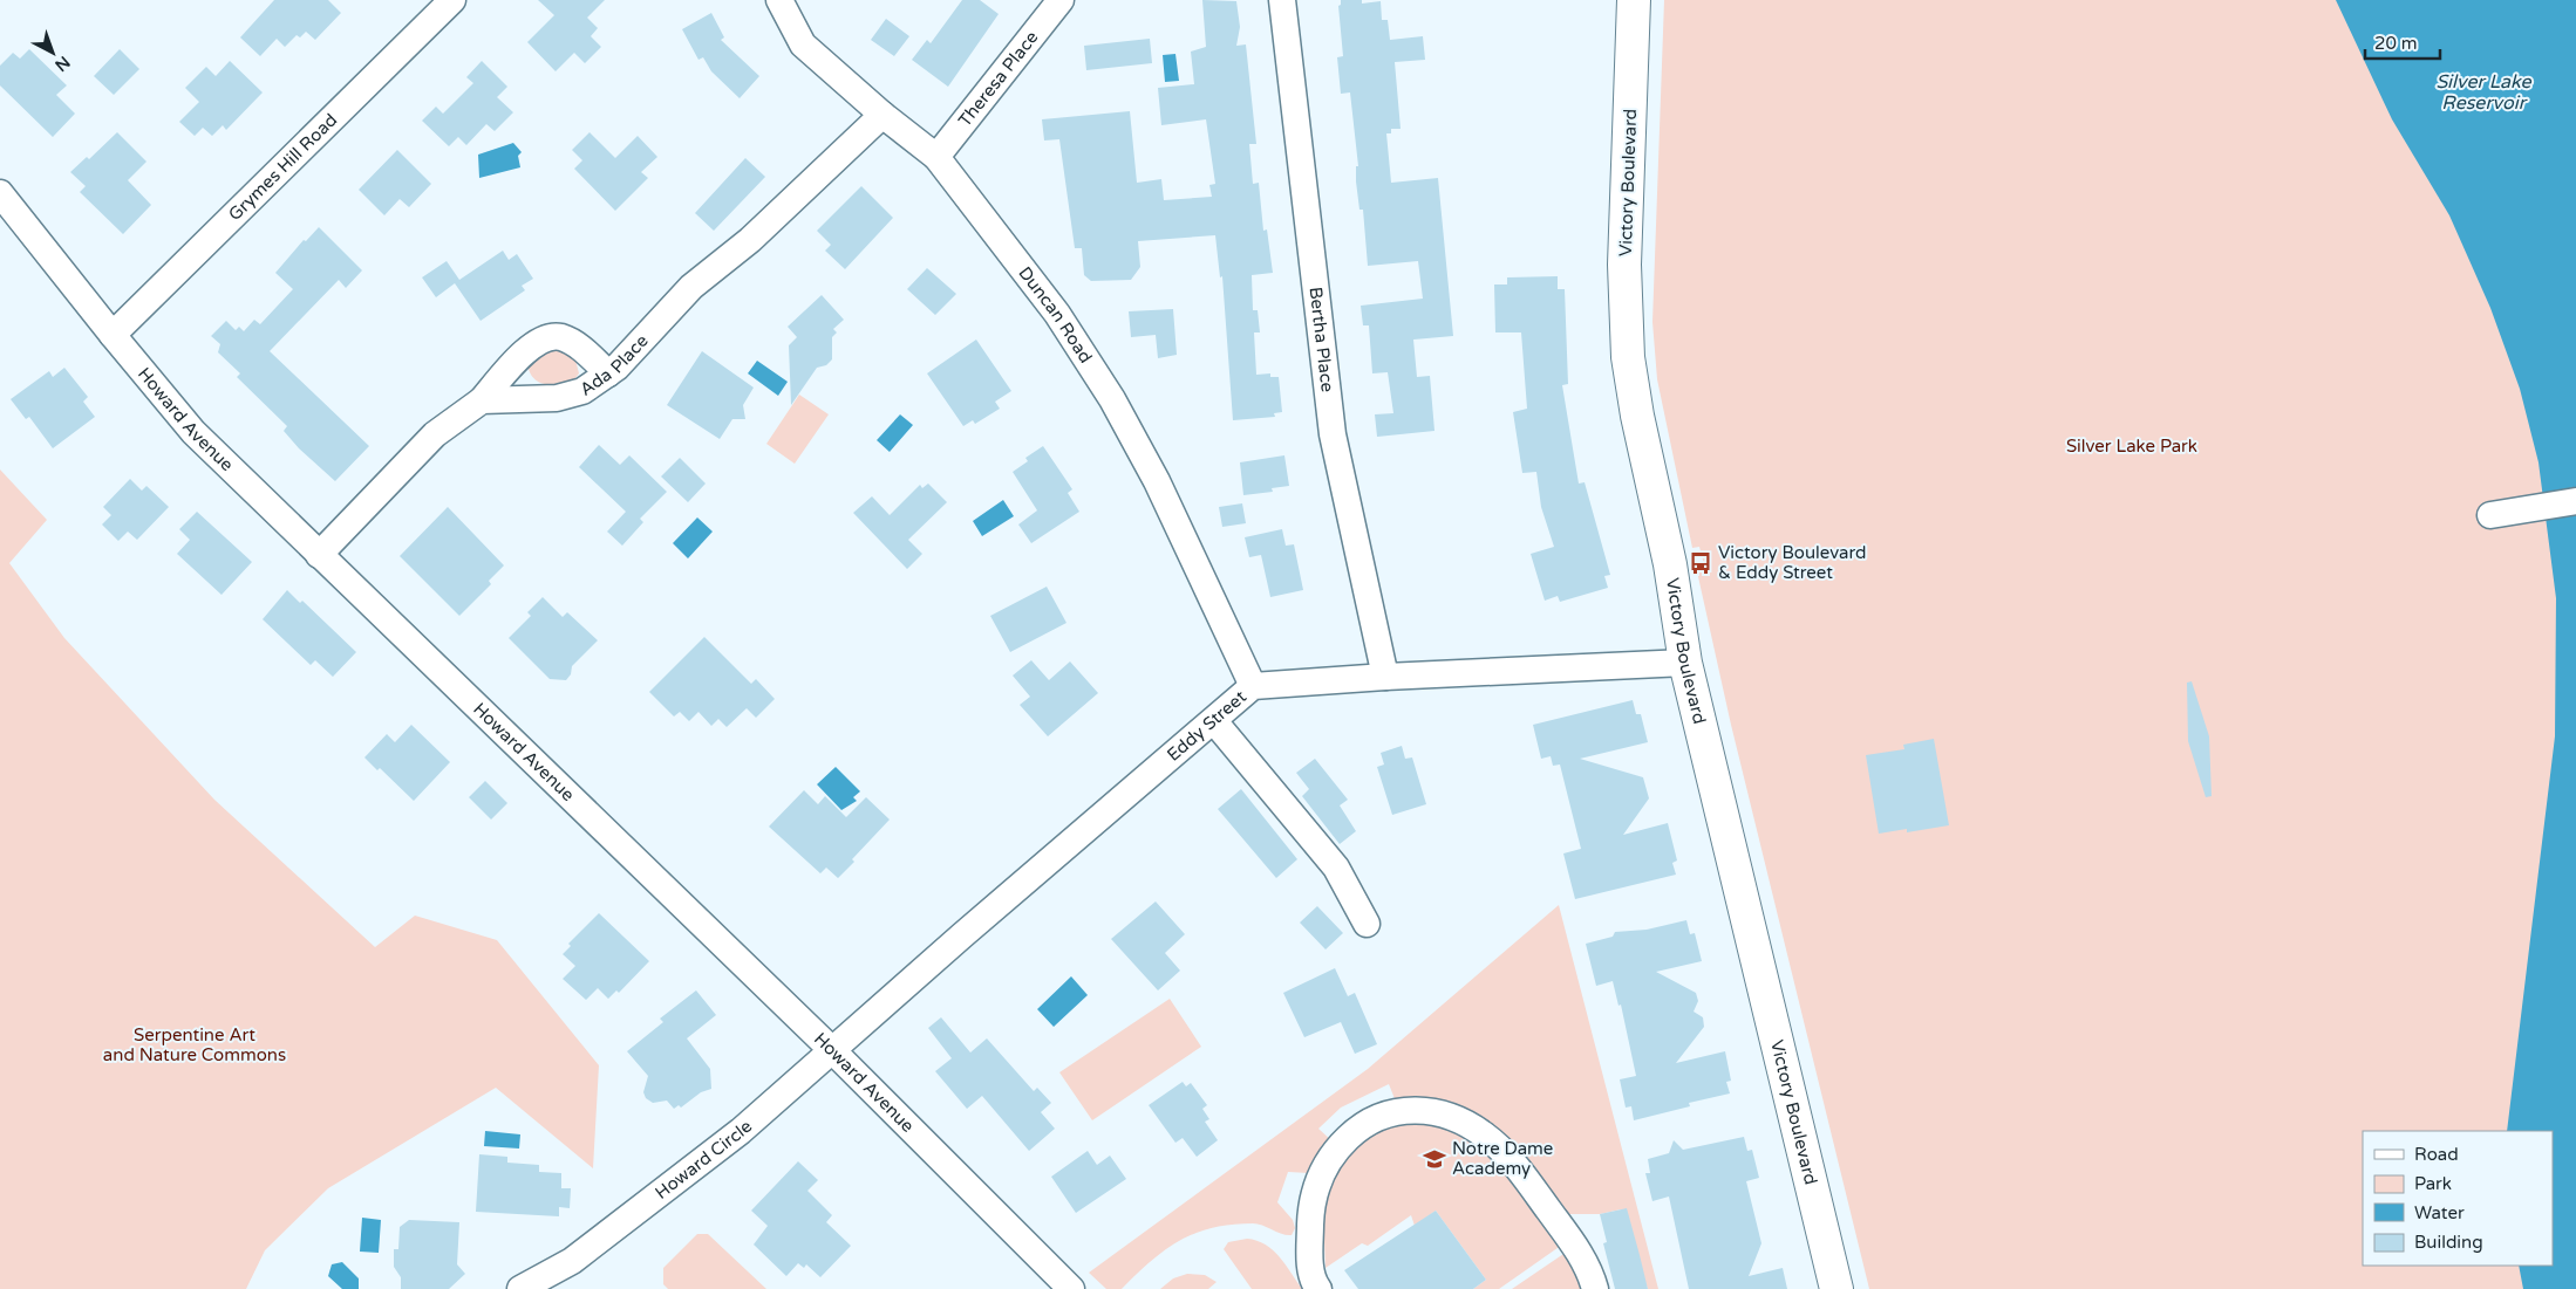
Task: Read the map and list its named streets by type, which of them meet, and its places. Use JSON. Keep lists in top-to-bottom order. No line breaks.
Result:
{"streets":{"main road":["Victory Boulevard"],"street":["Theresa Place","Grymes Hill Road","Duncan Road","Bertha Place","Ada Place","Howard Avenue","Eddy Street","Howard Circle"]},"crossings":[["Theresa Place","Duncan Road"],["Grymes Hill Road","Howard Avenue"],["Victory Boulevard","Eddy Street"],["Duncan Road","Ada Place"],["Duncan Road","Eddy Street"],["Bertha Place","Eddy Street"],["Howard Avenue","Eddy Street"],["Howard Avenue","Howard Circle"],["Eddy Street","Howard Circle"]],"water":["Silver Lake Reservoir"],"parks":["Silver Lake Park","Serpentine Art and Nature Commons"],"places":{"bus stop":["Victory Boulevard & Eddy Street"],"school or university":["Notre Dame Academy"]},"legend":["Road","Park","Water","Building"],"scale_bar":"20 m","north":"bottom right"}
